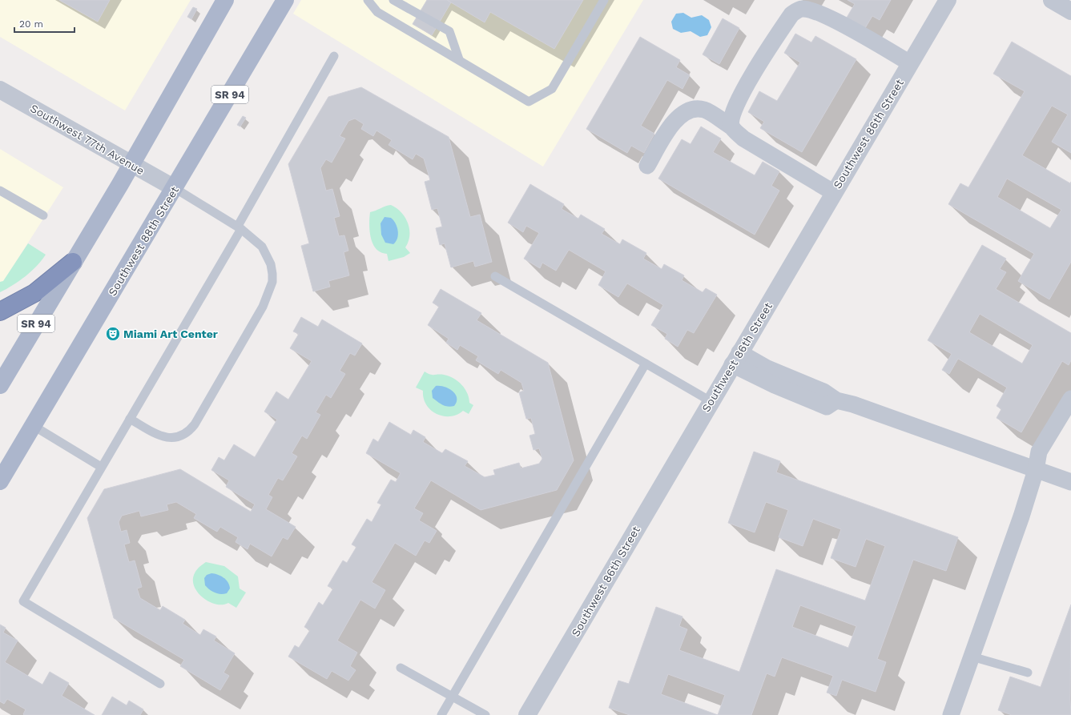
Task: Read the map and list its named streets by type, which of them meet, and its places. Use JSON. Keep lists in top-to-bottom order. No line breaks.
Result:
{"streets":{"main road":["SR 94","Southwest 88th Street"],"street":["Southwest 86th Street","Southwest 77th Avenue"]},"crossings":[["SR 94","Southwest 77th Avenue"],["Southwest 77th Avenue","Southwest 88th Street"]],"places":{"theatre":["Miami Art Center"]},"scale_bar":"20 m"}
